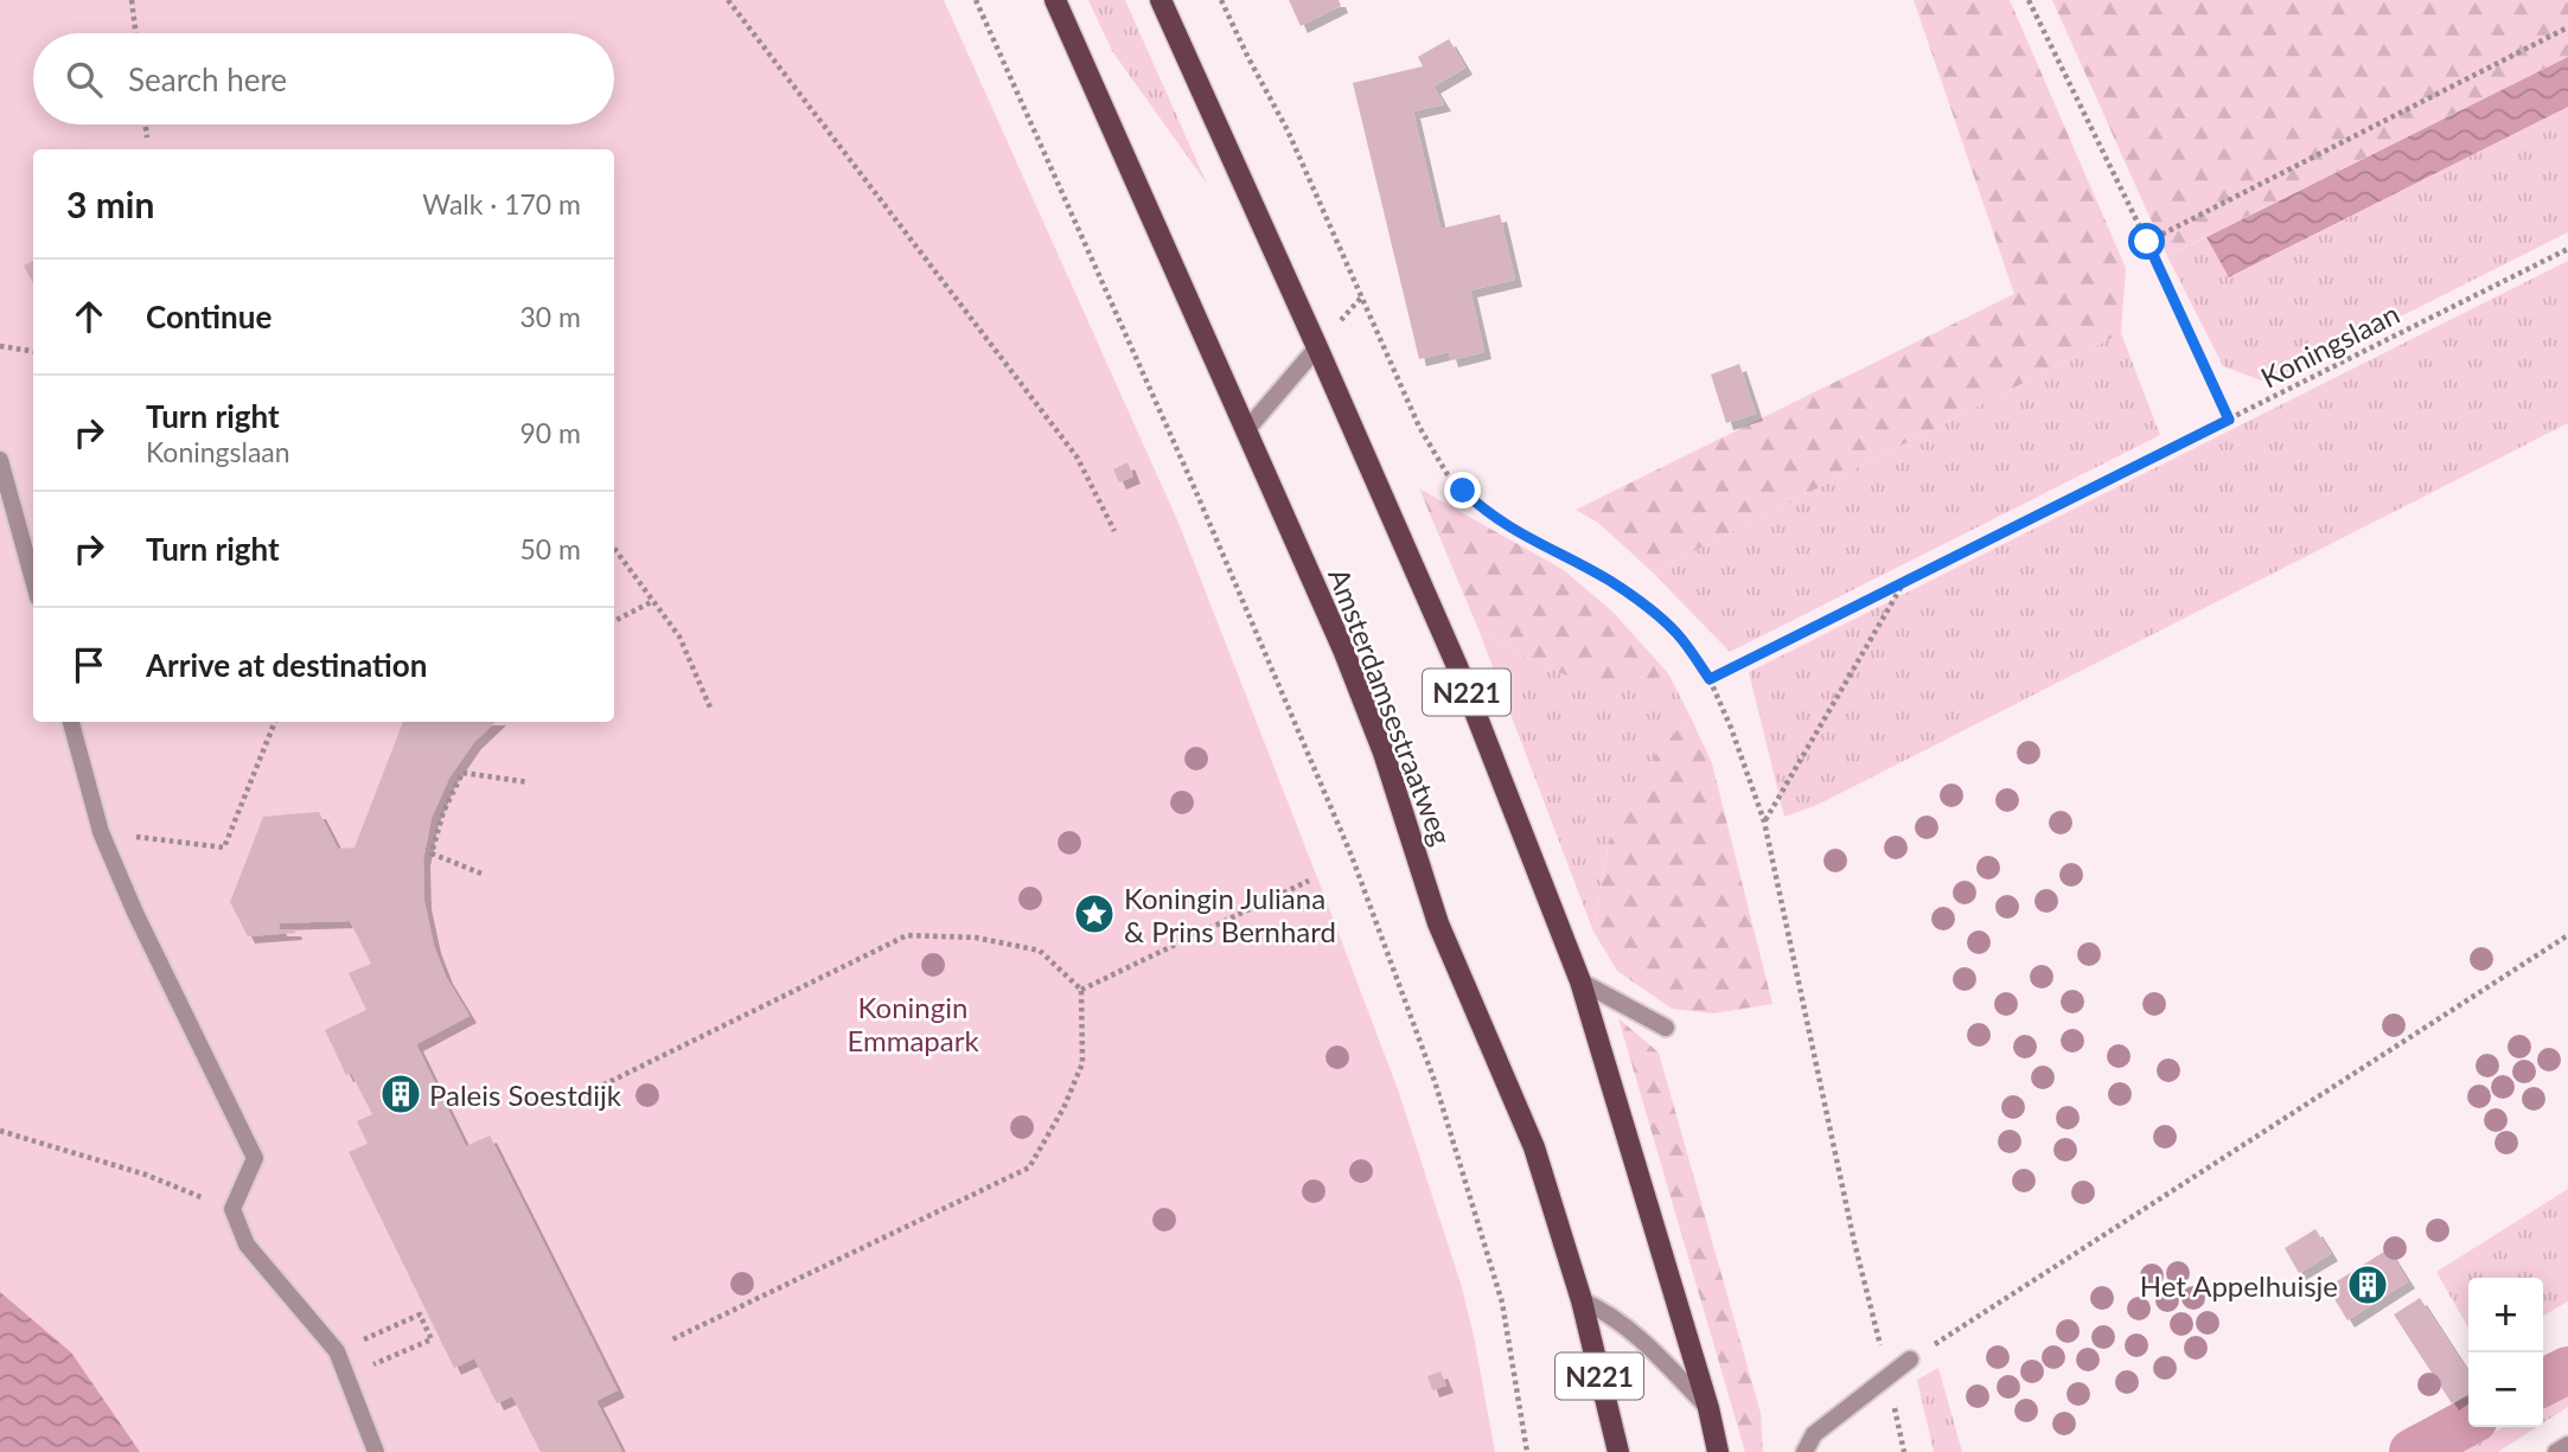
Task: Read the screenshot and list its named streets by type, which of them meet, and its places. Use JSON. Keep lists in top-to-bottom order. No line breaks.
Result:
{"streets":{"main road":["N221","Amsterdamsestraatweg"],"path":["Koningslaan"]},"parks":["Koningin Emmapark"],"places":{"place":["Koningin Juliana & Prins Bernhard"],"building":["Paleis Soestdijk","Het Appelhuisje"]},"page":{"search":"Search here","heading":["3 min","Walk · 170 m"],"list":[["Continue","30 m"],["Turn right","Koningslaan","90 m"],["Turn right","50 m"],"Arrive at destination"],"map_buttons":["+","−"]}}
